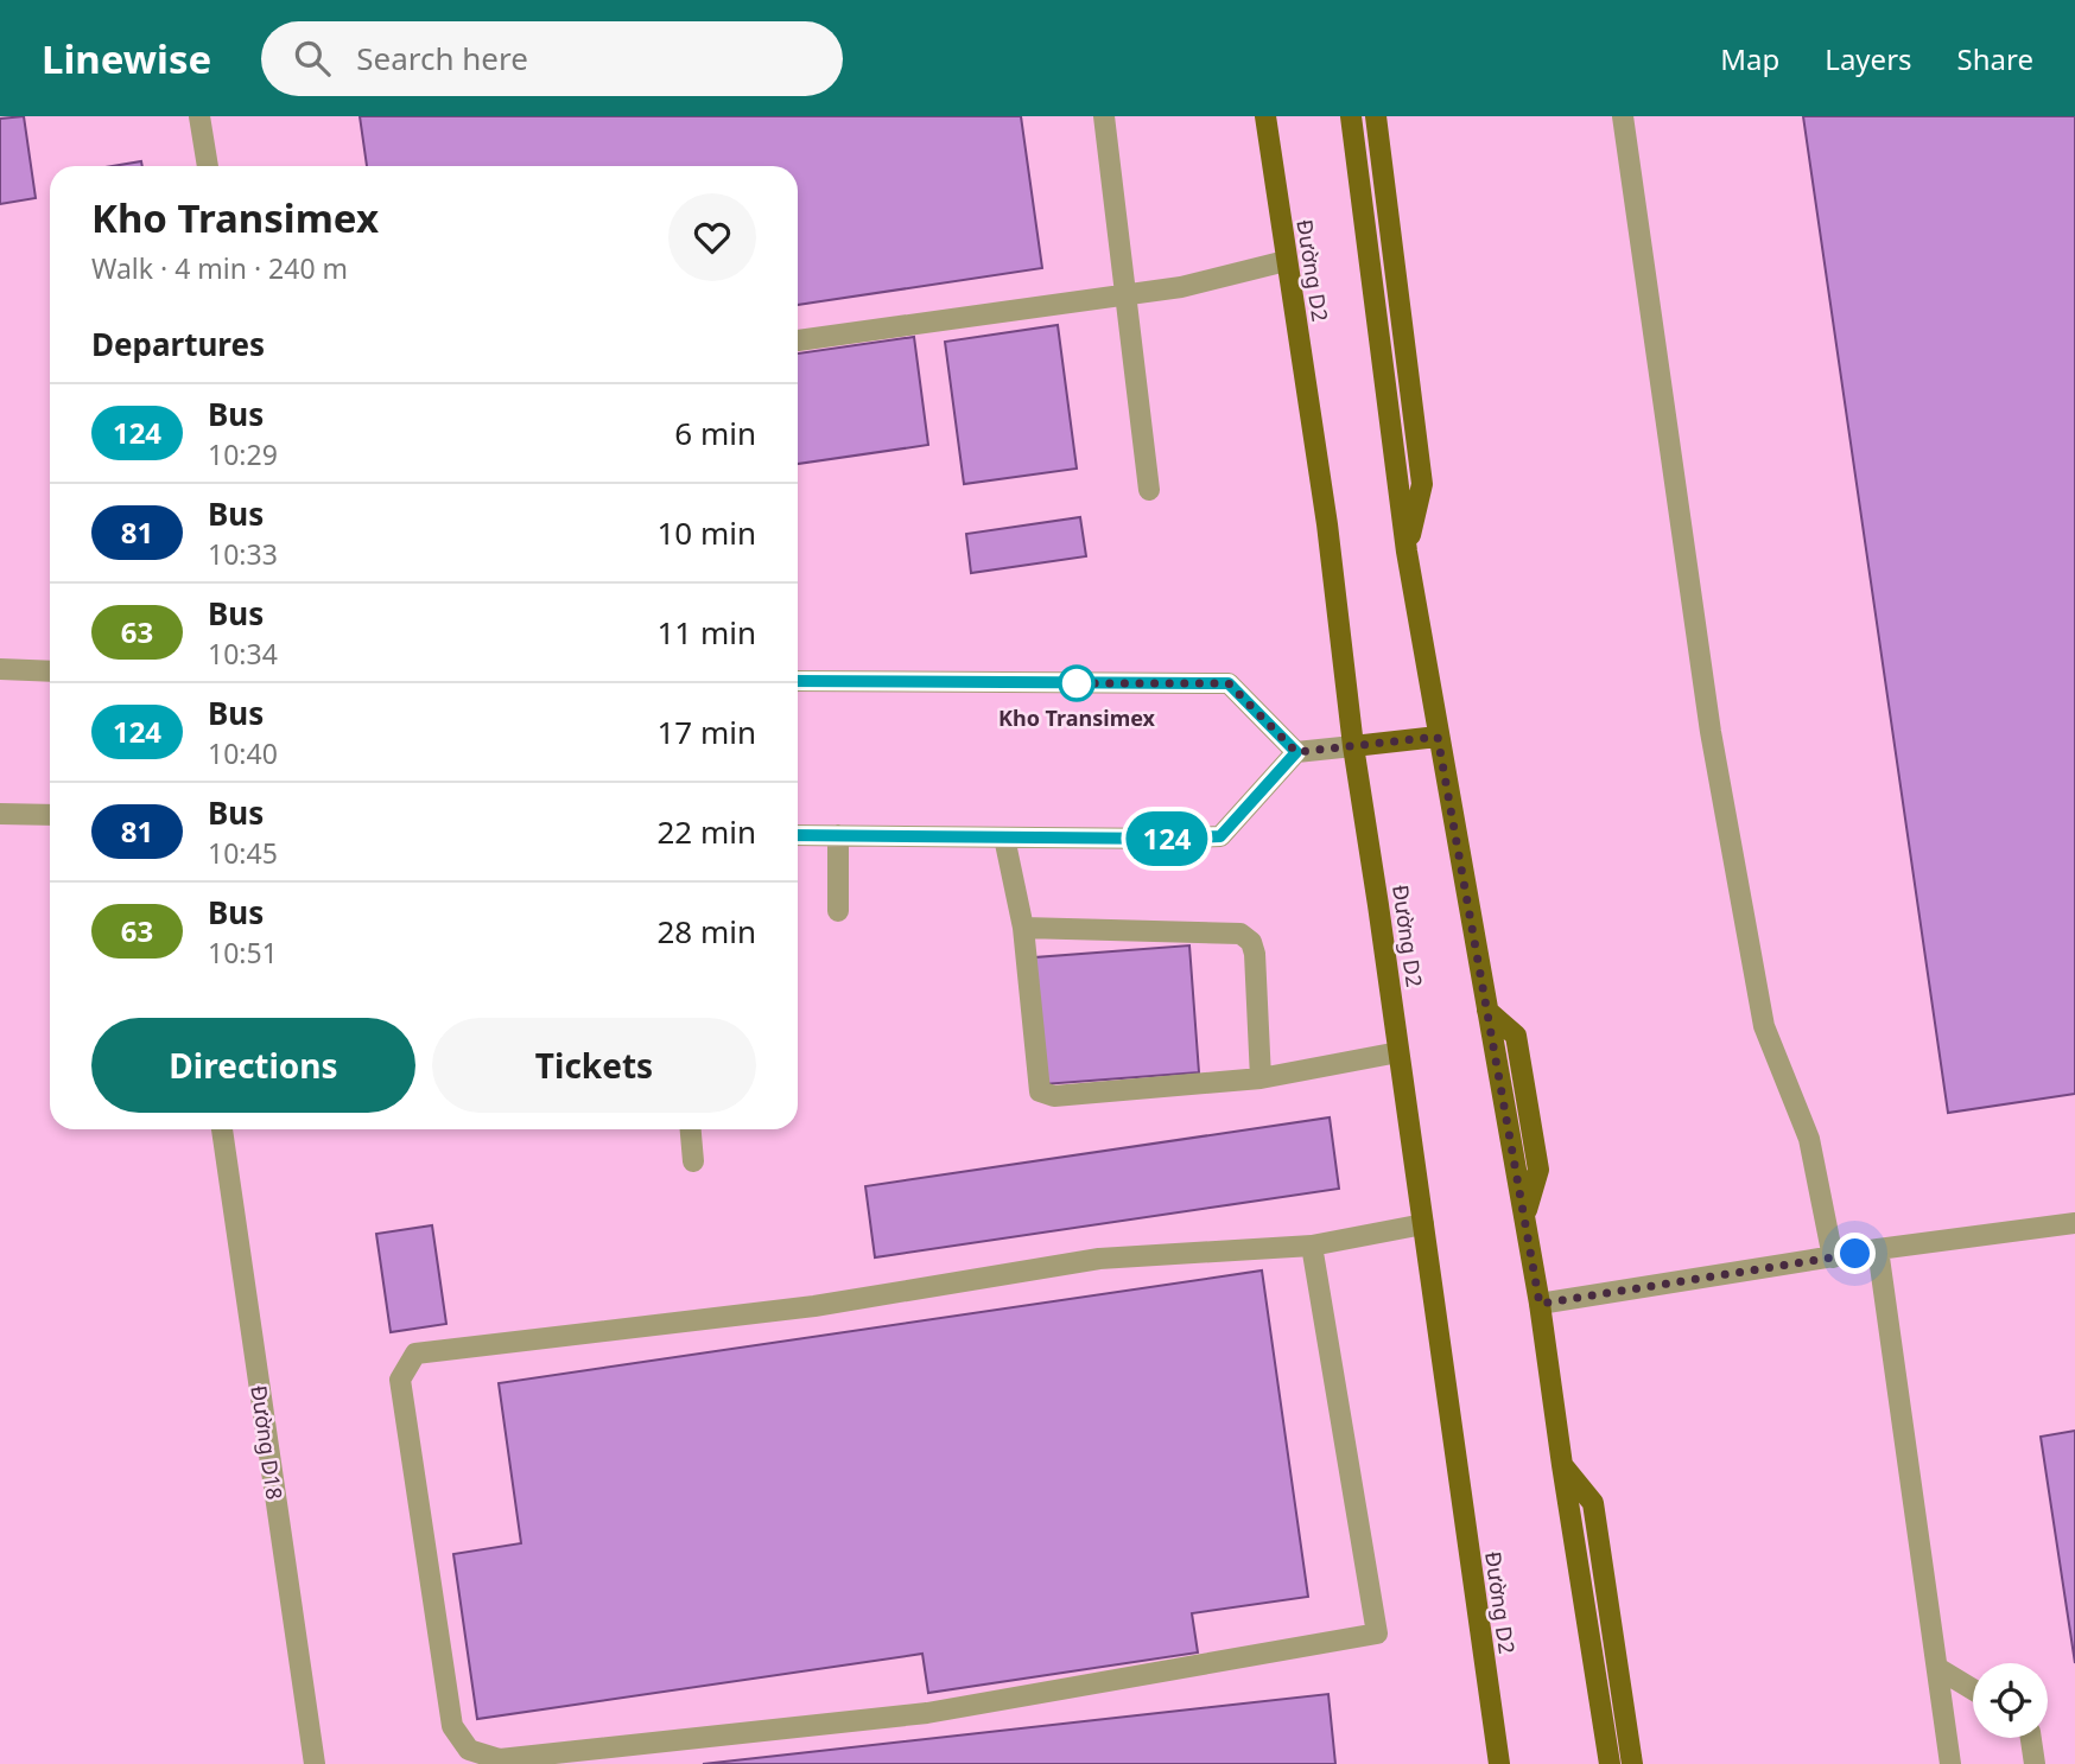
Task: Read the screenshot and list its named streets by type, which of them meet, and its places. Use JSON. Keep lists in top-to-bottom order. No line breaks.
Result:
{"streets":{"main road":["Đường D2"],"street":["Đường D18"]},"places":["Kho Transimex"],"lines":["bus line 124"],"page":{"header":"Linewise","search":"Search here","nav":["Map","Layers","Share"],"on_map":"124","heading":[["Kho Transimex","Walk · 4 min · 240 m"],"Departures"],"list":[{"mark":"124","name":"Bus","note":"10:29","value":"6 min"},{"mark":"81","name":"Bus","note":"10:33","value":"10 min"},{"mark":"63","name":"Bus","note":"10:34","value":"11 min"},{"mark":"124","name":"Bus","note":"10:40","value":"17 min"},{"mark":"81","name":"Bus","note":"10:45","value":"22 min"},{"mark":"63","name":"Bus","note":"10:51","value":"28 min"}],"buttons":["Directions","Tickets"]}}
